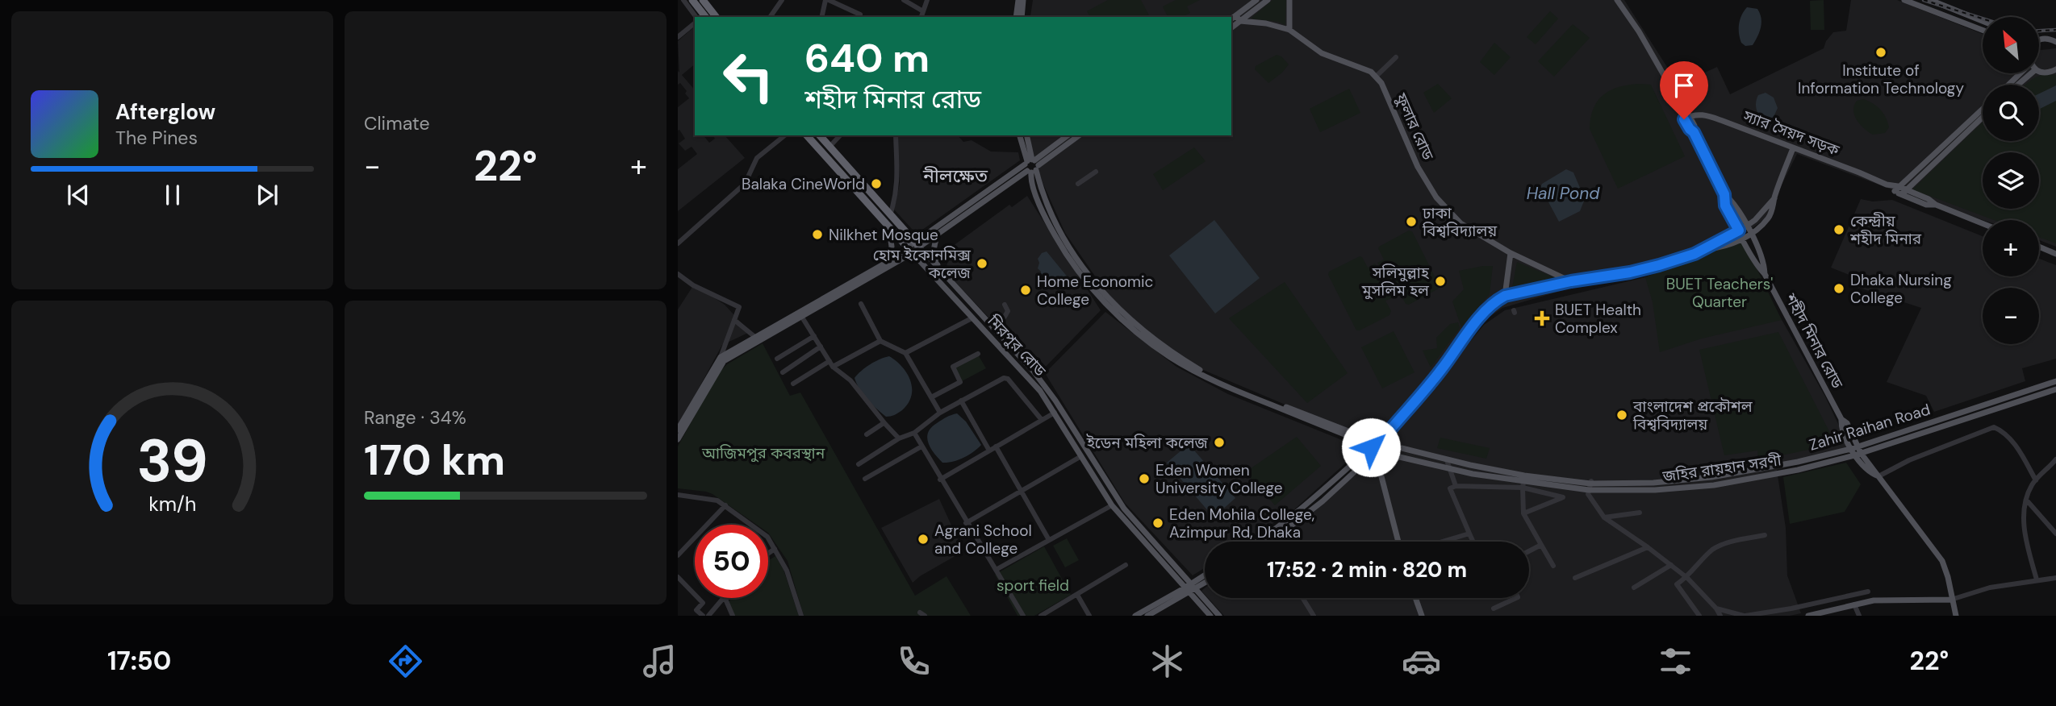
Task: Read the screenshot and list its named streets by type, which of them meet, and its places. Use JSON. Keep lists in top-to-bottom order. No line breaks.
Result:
{"streets":{"highway":["মিরপুর রোড"],"main road":["ফুলার রোড","স্যার সৈয়দ সড়ক","শহীদ মিনার রোড","Zahir Raihan Road","জহির রায়হান সরণী"]},"crossings":[["স্যার সৈয়দ সড়ক","শহীদ মিনার রোড"],["শহীদ মিনার রোড","Zahir Raihan Road"],["শহীদ মিনার রোড","জহির রায়হান সরণী"],["Zahir Raihan Road","জহির রায়হান সরণী"]],"districts":["নীলক্ষেত"],"water":["Hall Pond"],"parks":["BUET Teachers' Quarter","আজিমপুর কবরস্থান","sport field"],"places":{"other":["Institute of Information Technology","Balaka CineWorld","ঢাকা বিশ্ববিদ্যালয়","কেন্দ্রীয় শহীদ মিনার","Nilkhet Mosque","হোম ইকোনমিক্স কলেজ","সলিমুল্লাহ মুসলিম হল","Dhaka Nursing College","Home Economic College","বাংলাদেশ প্রকৌশল বিশ্ববিদ্যালয়","ইডেন মহিলা কলেজ","Eden Women University College","Eden Mohila College, Azimpur Rd, Dhaka","Agrani School and College"],"health":["BUET Health Complex"]},"north":"top left","page":{"tile":["Climate",["Range · 34%","170 km"]],"map_buttons":["+","−"],"turn":["640 m","শহীদ মিনার রোড"],"song":["Afterglow","The Pines"],"heat":["−","22°","+"],"limit":"50","trip":"17:52 · 2 min · 820 m","tabs":["17:50","22°"],"gauge":["39","km/h"]}}
